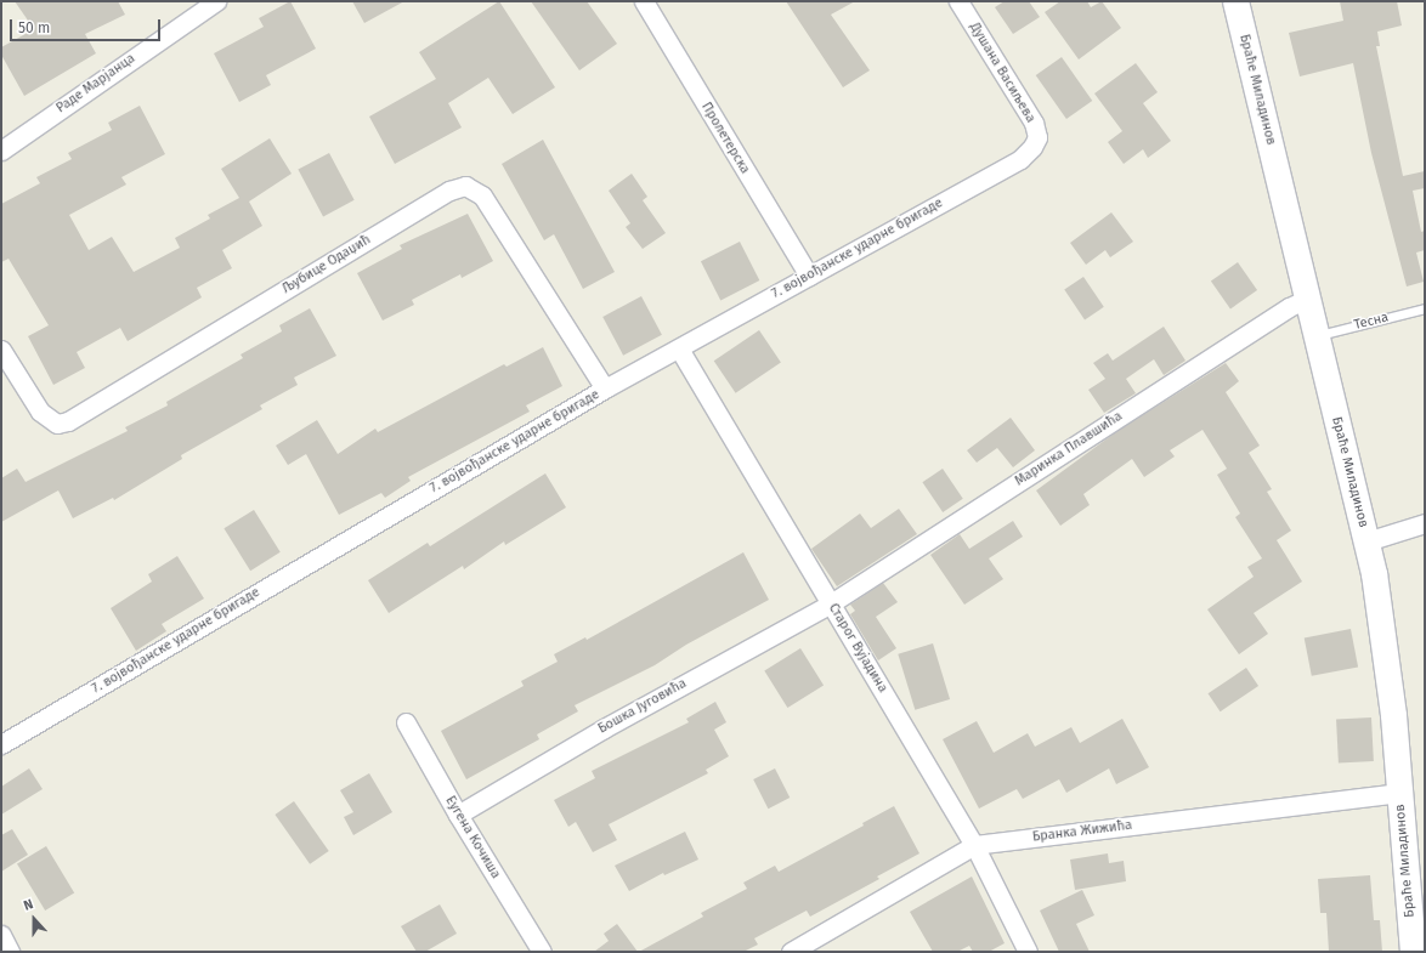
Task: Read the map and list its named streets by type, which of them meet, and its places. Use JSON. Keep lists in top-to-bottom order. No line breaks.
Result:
{"streets":{"main road":["Браће Миладинов"],"street":["Душана Васиљева","Раде Марјанца","Пролетерска","7. војвођанске ударне бригаде","Љубице Одаџић","Маринка Плавшића","Старог Вујадина","Бошка Југовића","Бранка Жижића","Еугена Кочиша"],"lane":["Тесна"]},"crossings":[["Душана Васиљева","7. војвођанске ударне бригаде"],["Браће Миладинов","Тесна"],["Браће Миладинов","Маринка Плавшића"],["Браће Миладинов","Бранка Жижића"],["Пролетерска","7. војвођанске ударне бригаде"],["7. војвођанске ударне бригаде","Љубице Одаџић"],["7. војвођанске ударне бригаде","Старог Вујадина"],["Маринка Плавшића","Старог Вујадина"],["Маринка Плавшића","Бошка Југовића"],["Старог Вујадина","Бошка Југовића"],["Старог Вујадина","Бранка Жижића"],["Бошка Југовића","Еугена Кочиша"]],"scale_bar":"50 m","north":"top"}
